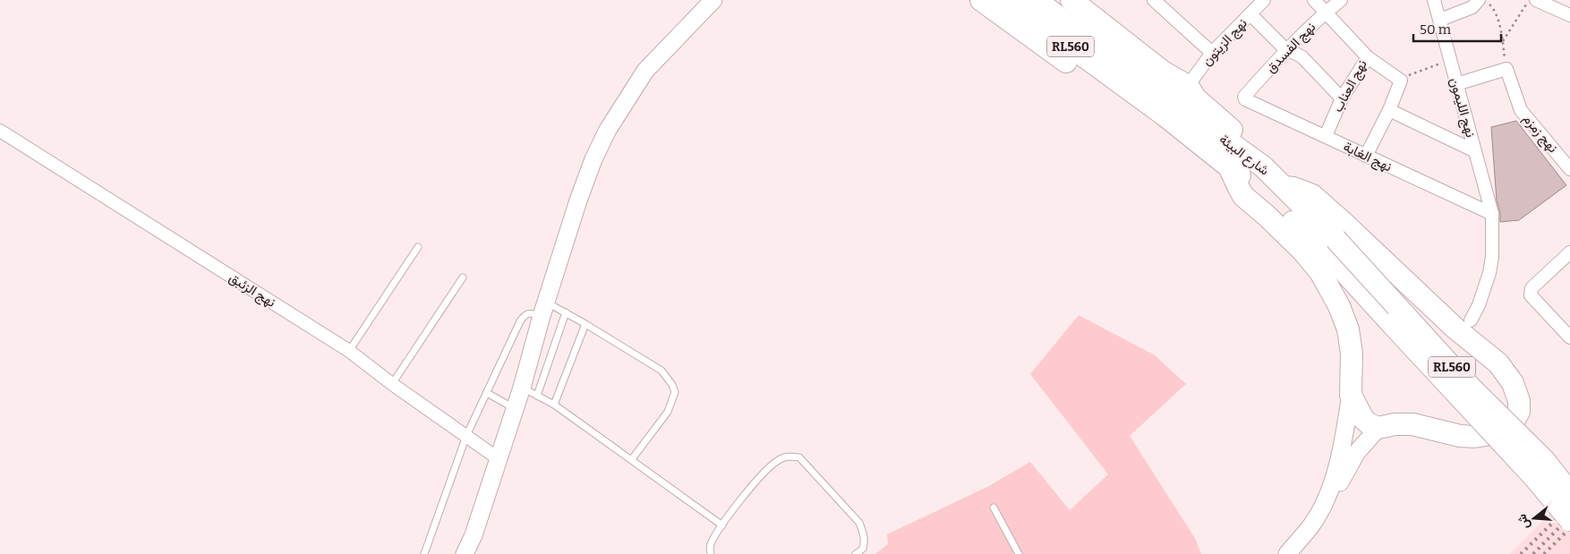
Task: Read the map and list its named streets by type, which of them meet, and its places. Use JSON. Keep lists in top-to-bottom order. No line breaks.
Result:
{"streets":{"highway":["RL560","شارع البيئة"],"street":["نهج الزيتون","نهج الفسدق","نهج العناب","نهج الليمون","نهج زمزم","نهج الغابة","نهج الزئبق"]},"crossings":[["RL560","شارع البيئة"],["نهج الفسدق","نهج العناب"],["نهج الفسدق","نهج الغابة"],["نهج العناب","نهج الغابة"],["نهج الليمون","نهج الغابة"]],"scale_bar":"50 m","north":"left"}
